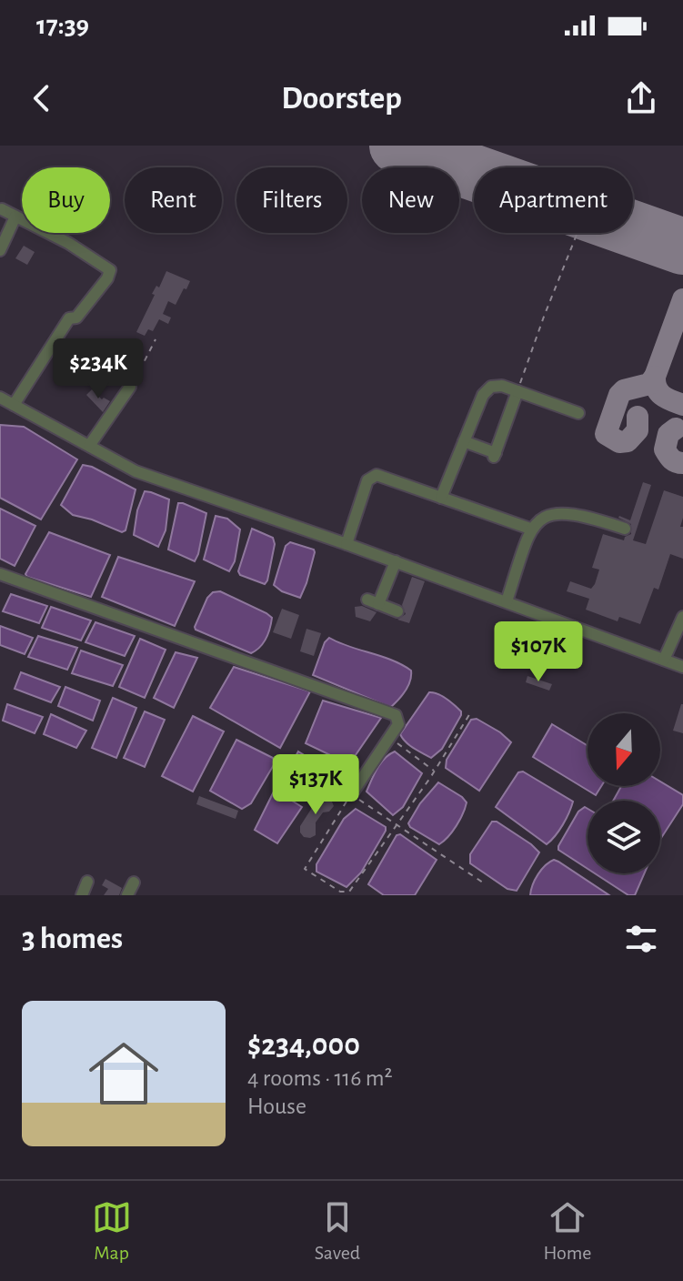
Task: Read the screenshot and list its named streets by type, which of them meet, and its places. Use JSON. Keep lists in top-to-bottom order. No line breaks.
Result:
{"north":"bottom","page":{"status":"17:39","header":"Doorstep","chip":["Buy","Rent","Filters","New","Apartment"],"price":["$234K","$107K","$137K"],"heading":"3 homes","list":[{"name":"$234,000","note":"4 rooms · 116 m² · House"}],"tabs":["Map","Saved","Home"]}}
